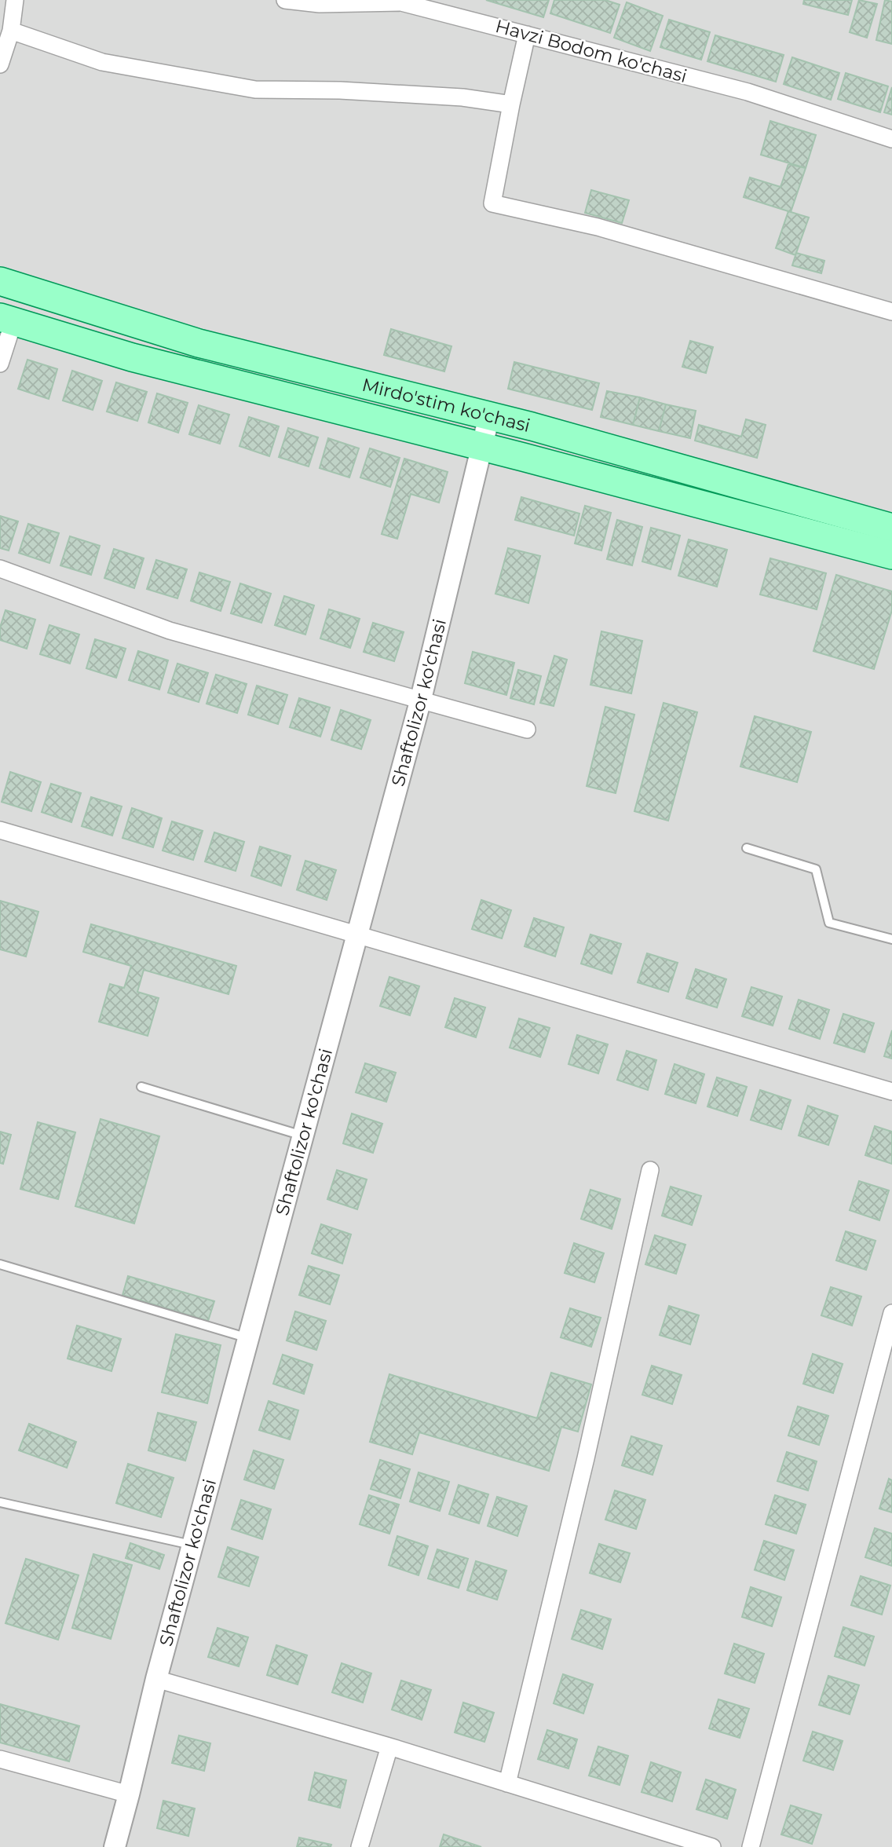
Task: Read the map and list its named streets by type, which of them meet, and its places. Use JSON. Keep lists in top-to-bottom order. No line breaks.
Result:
{"streets":{"main road":["Mirdo'stim ko'chasi"],"street":["Havzi Bodom ko'chasi","Shaftolizor ko'chasi"]},"crossings":[["Mirdo'stim ko'chasi","Shaftolizor ko'chasi"]]}
